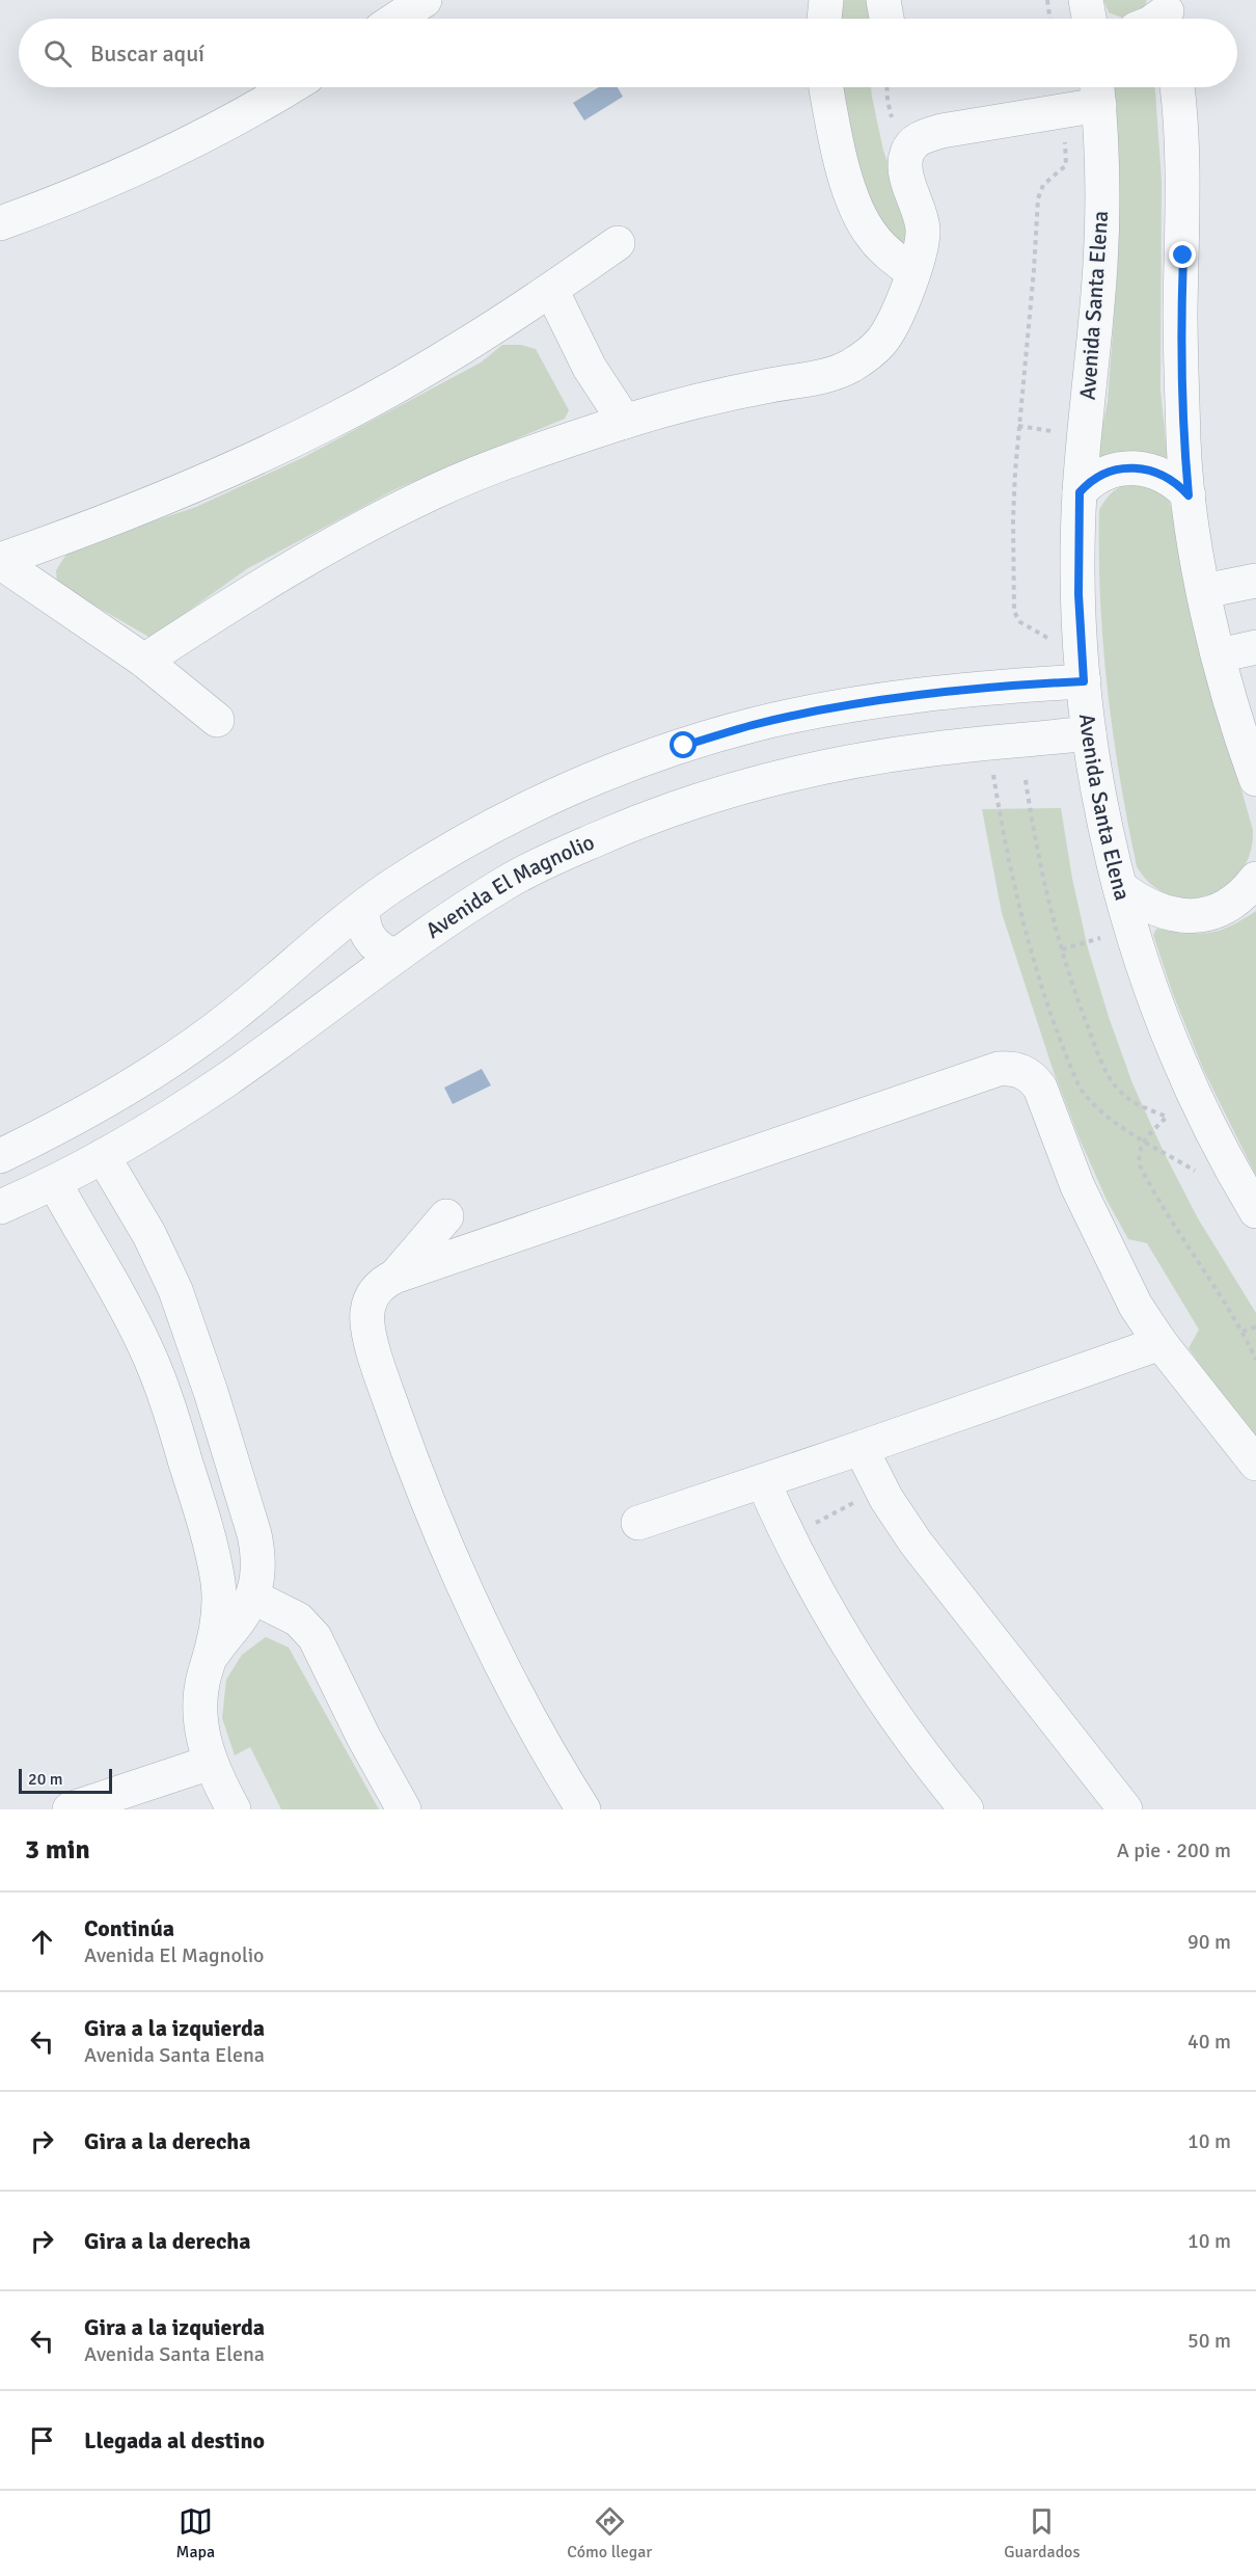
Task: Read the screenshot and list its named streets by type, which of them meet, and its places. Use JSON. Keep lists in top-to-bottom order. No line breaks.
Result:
{"streets":{"street":["Avenida Santa Elena","Avenida El Magnolio"]},"crossings":[["Avenida Santa Elena","Avenida El Magnolio"]],"scale_bar":"20 m","page":{"search":"Buscar aquí","scale":"20 m","heading":["3 min","A pie · 200 m"],"list":[["Continúa","Avenida El Magnolio","90 m"],["Gira a la izquierda","Avenida Santa Elena","40 m"],["Gira a la derecha","10 m"],["Gira a la derecha","10 m"],["Gira a la izquierda","Avenida Santa Elena","50 m"],"Llegada al destino"],"nav":["Mapa","Cómo llegar","Guardados"]}}
